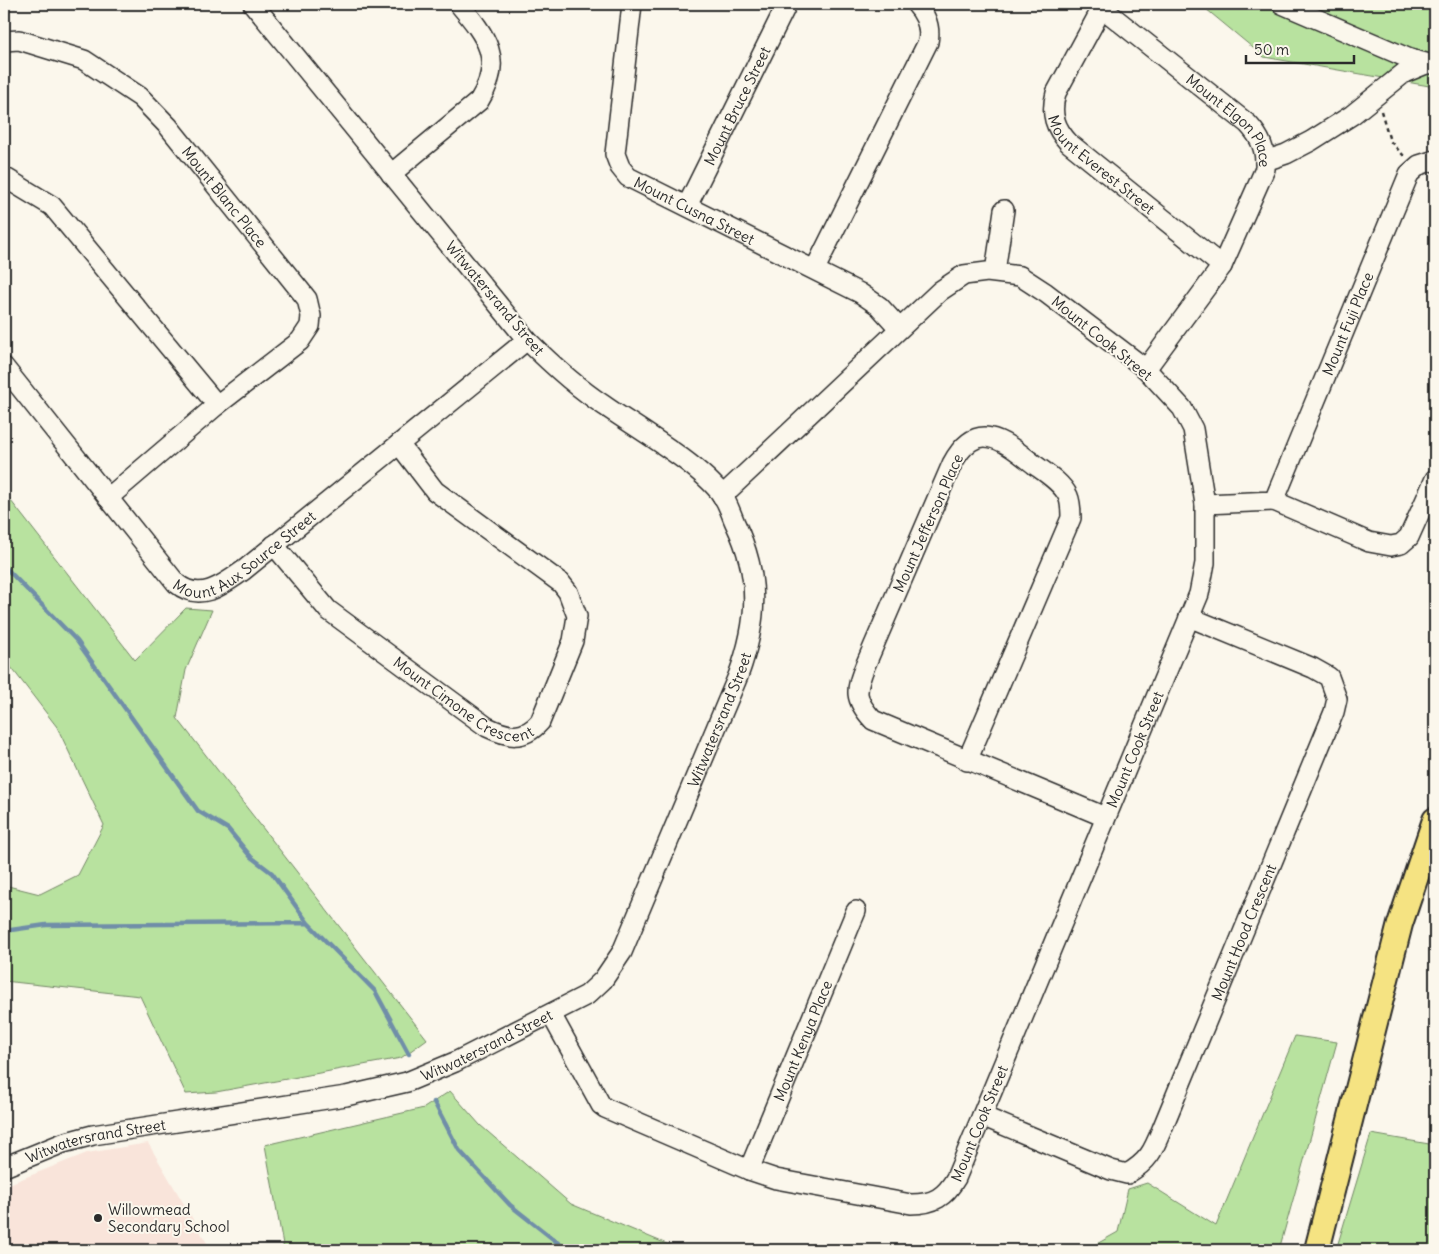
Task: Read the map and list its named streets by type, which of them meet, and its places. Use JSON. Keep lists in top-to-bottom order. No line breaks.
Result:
{"streets":{"street":["Mount Bruce Street","Mount Elgon Place","Mount Everest Street","Mount Blanc Place","Mount Cusna Street","Witwatersrand Street","Mount Fuji Place","Mount Cook Street","Mount Jefferson Place","Mount Aux Source Street","Mount Cimone Crescent","Mount Hood Crescent","Mount Kenya Place"]},"crossings":[["Mount Bruce Street","Mount Cusna Street"],["Mount Elgon Place","Mount Everest Street"],["Mount Elgon Place","Mount Cook Street"],["Mount Blanc Place","Mount Aux Source Street"],["Mount Cusna Street","Mount Cook Street"],["Witwatersrand Street","Mount Cook Street"],["Witwatersrand Street","Mount Aux Source Street"],["Mount Cook Street","Mount Jefferson Place"],["Mount Cook Street","Mount Hood Crescent"],["Mount Cook Street","Mount Kenya Place"],["Mount Aux Source Street","Mount Cimone Crescent"]],"places":["Willowmead Secondary School"],"scale_bar":"50 m"}
